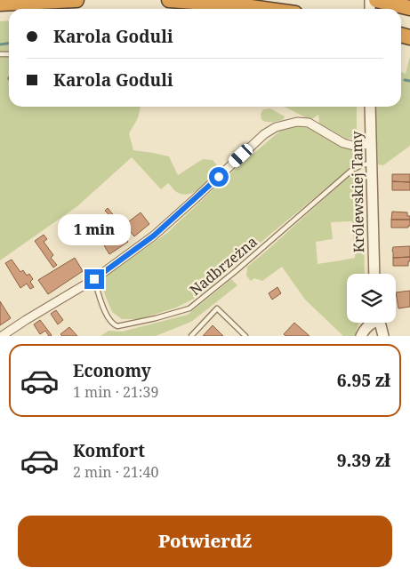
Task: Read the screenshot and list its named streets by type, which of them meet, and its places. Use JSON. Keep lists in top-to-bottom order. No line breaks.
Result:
{"streets":{"street":["Królewskiej Tamy"],"lane":["Nadbrzeżna"]},"crossings":[["Królewskiej Tamy","Nadbrzeżna"]],"page":{"banner":["Karola Goduli","Karola Goduli"],"bubble":"1 min","list":[{"name":"Economy","note":"1 min · 21:39","value":"6.95 zł"},{"name":"Komfort","note":"2 min · 21:40","value":"9.39 zł"}],"buttons":"Potwierdź"}}
